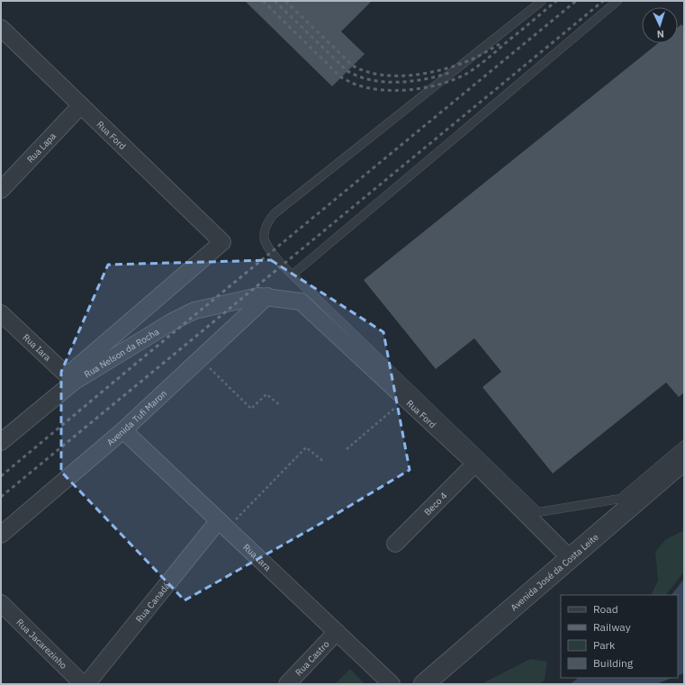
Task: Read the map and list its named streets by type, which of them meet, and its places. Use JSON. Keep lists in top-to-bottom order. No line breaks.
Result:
{"streets":{"street":["Rua Ford","Rua Lapa","Rua Iara","Rua Nelson da Rocha","Avenida Tufi Maron","Beco 4","Avenida José da Costa Leite","Rua Canadá","Rua Jacarezinho","Rua Castro"]},"crossings":[["Rua Ford","Rua Lapa"],["Rua Ford","Rua Iara"],["Rua Ford","Rua Nelson da Rocha"],["Rua Ford","Avenida Tufi Maron"],["Rua Ford","Beco 4"],["Rua Ford","Avenida José da Costa Leite"],["Rua Iara","Rua Nelson da Rocha"],["Rua Iara","Avenida Tufi Maron"],["Rua Iara","Rua Canadá"],["Rua Iara","Rua Castro"],["Rua Nelson da Rocha","Avenida Tufi Maron"]],"legend":["Road","Railway","Park","Building"],"north":"bottom"}
